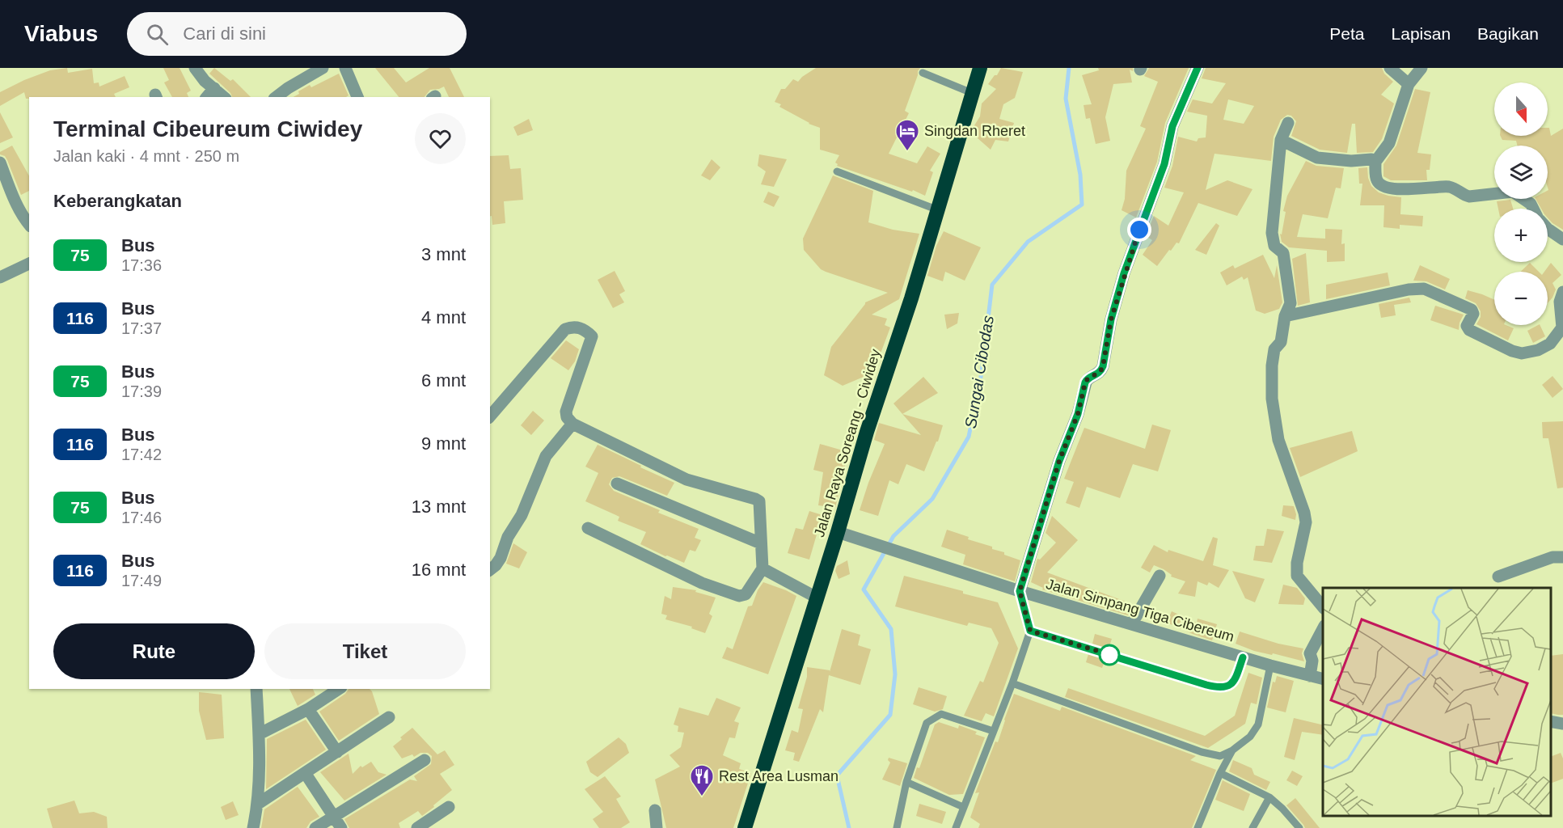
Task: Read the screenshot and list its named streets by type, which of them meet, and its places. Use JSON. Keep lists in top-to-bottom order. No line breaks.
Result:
{"streets":{"highway":["Jalan Raya Soreang - Ciwidey"],"street":["Jalan Simpang Tiga Cibereum"]},"crossings":[["Jalan Raya Soreang - Ciwidey","Jalan Simpang Tiga Cibereum"]],"water":["Sungai Cibodas"],"places":{"hotel":["Singdan Rheret"],"restaurant":["Rest Area Lusman"]},"lines":["bus line 75"],"north":"bottom","page":{"header":"Viabus","search":"Cari di sini","nav":["Peta","Lapisan","Bagikan"],"map_buttons":["+","−"],"heading":[["Terminal Cibeureum Ciwidey","Jalan kaki · 4 mnt · 250 m"],"Keberangkatan"],"list":[{"mark":"75","name":"Bus","note":"17:36","value":"3 mnt"},{"mark":"116","name":"Bus","note":"17:37","value":"4 mnt"},{"mark":"75","name":"Bus","note":"17:39","value":"6 mnt"},{"mark":"116","name":"Bus","note":"17:42","value":"9 mnt"},{"mark":"75","name":"Bus","note":"17:46","value":"13 mnt"},{"mark":"116","name":"Bus","note":"17:49","value":"16 mnt"}],"buttons":["Rute","Tiket"]}}
